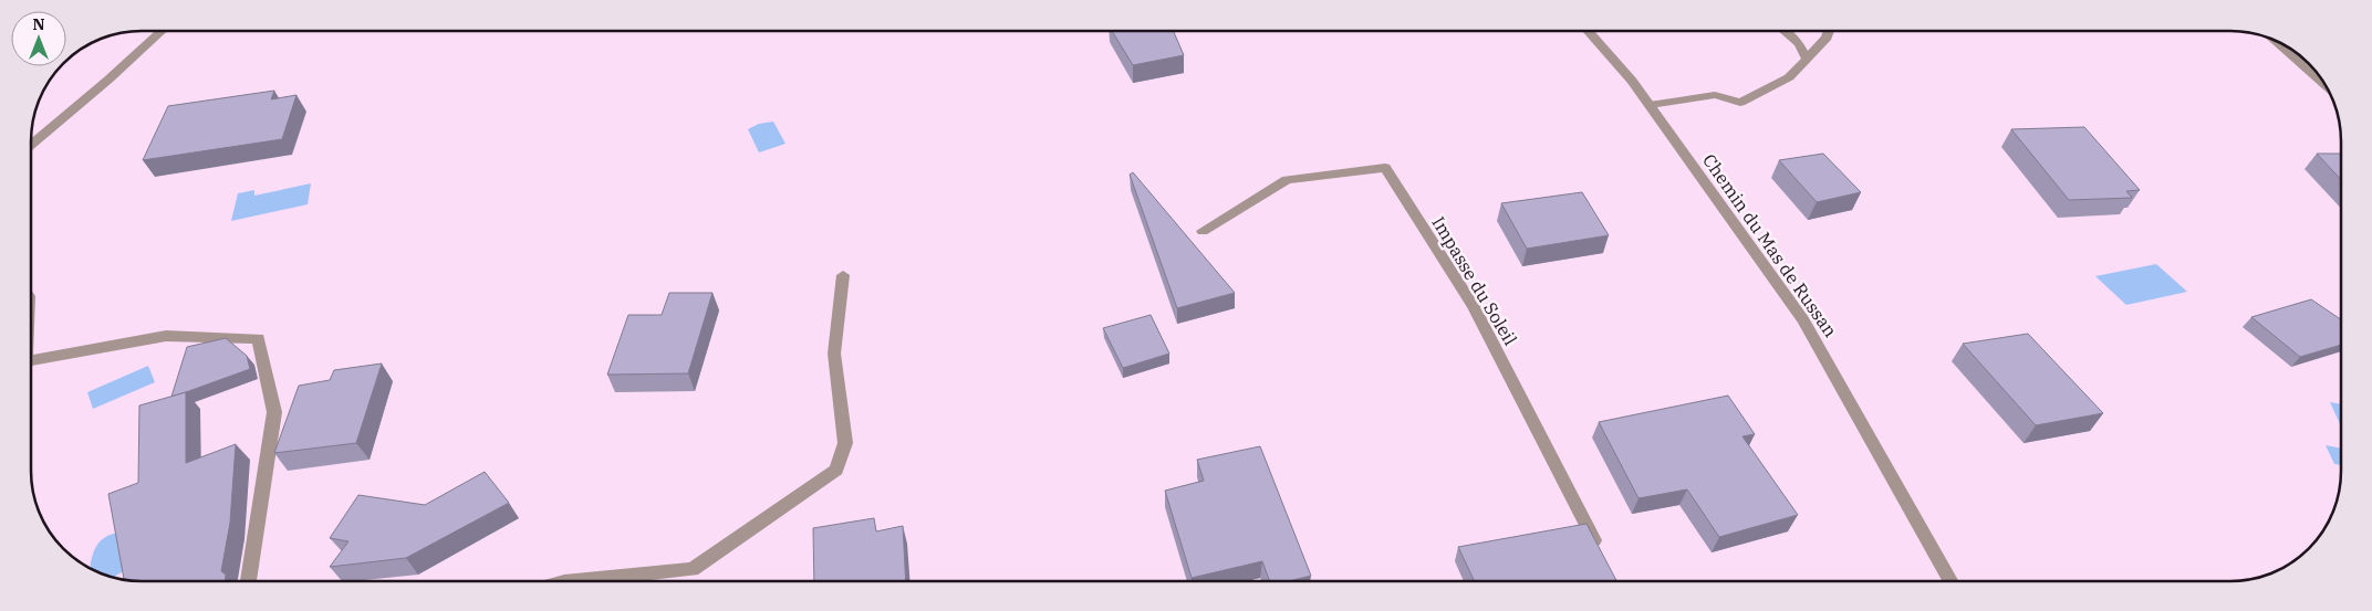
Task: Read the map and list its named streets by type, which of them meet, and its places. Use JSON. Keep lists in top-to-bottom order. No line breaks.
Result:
{"streets":{"street":["Chemin du Mas de Russan","Impasse du Soleil"]},"north":"top"}
